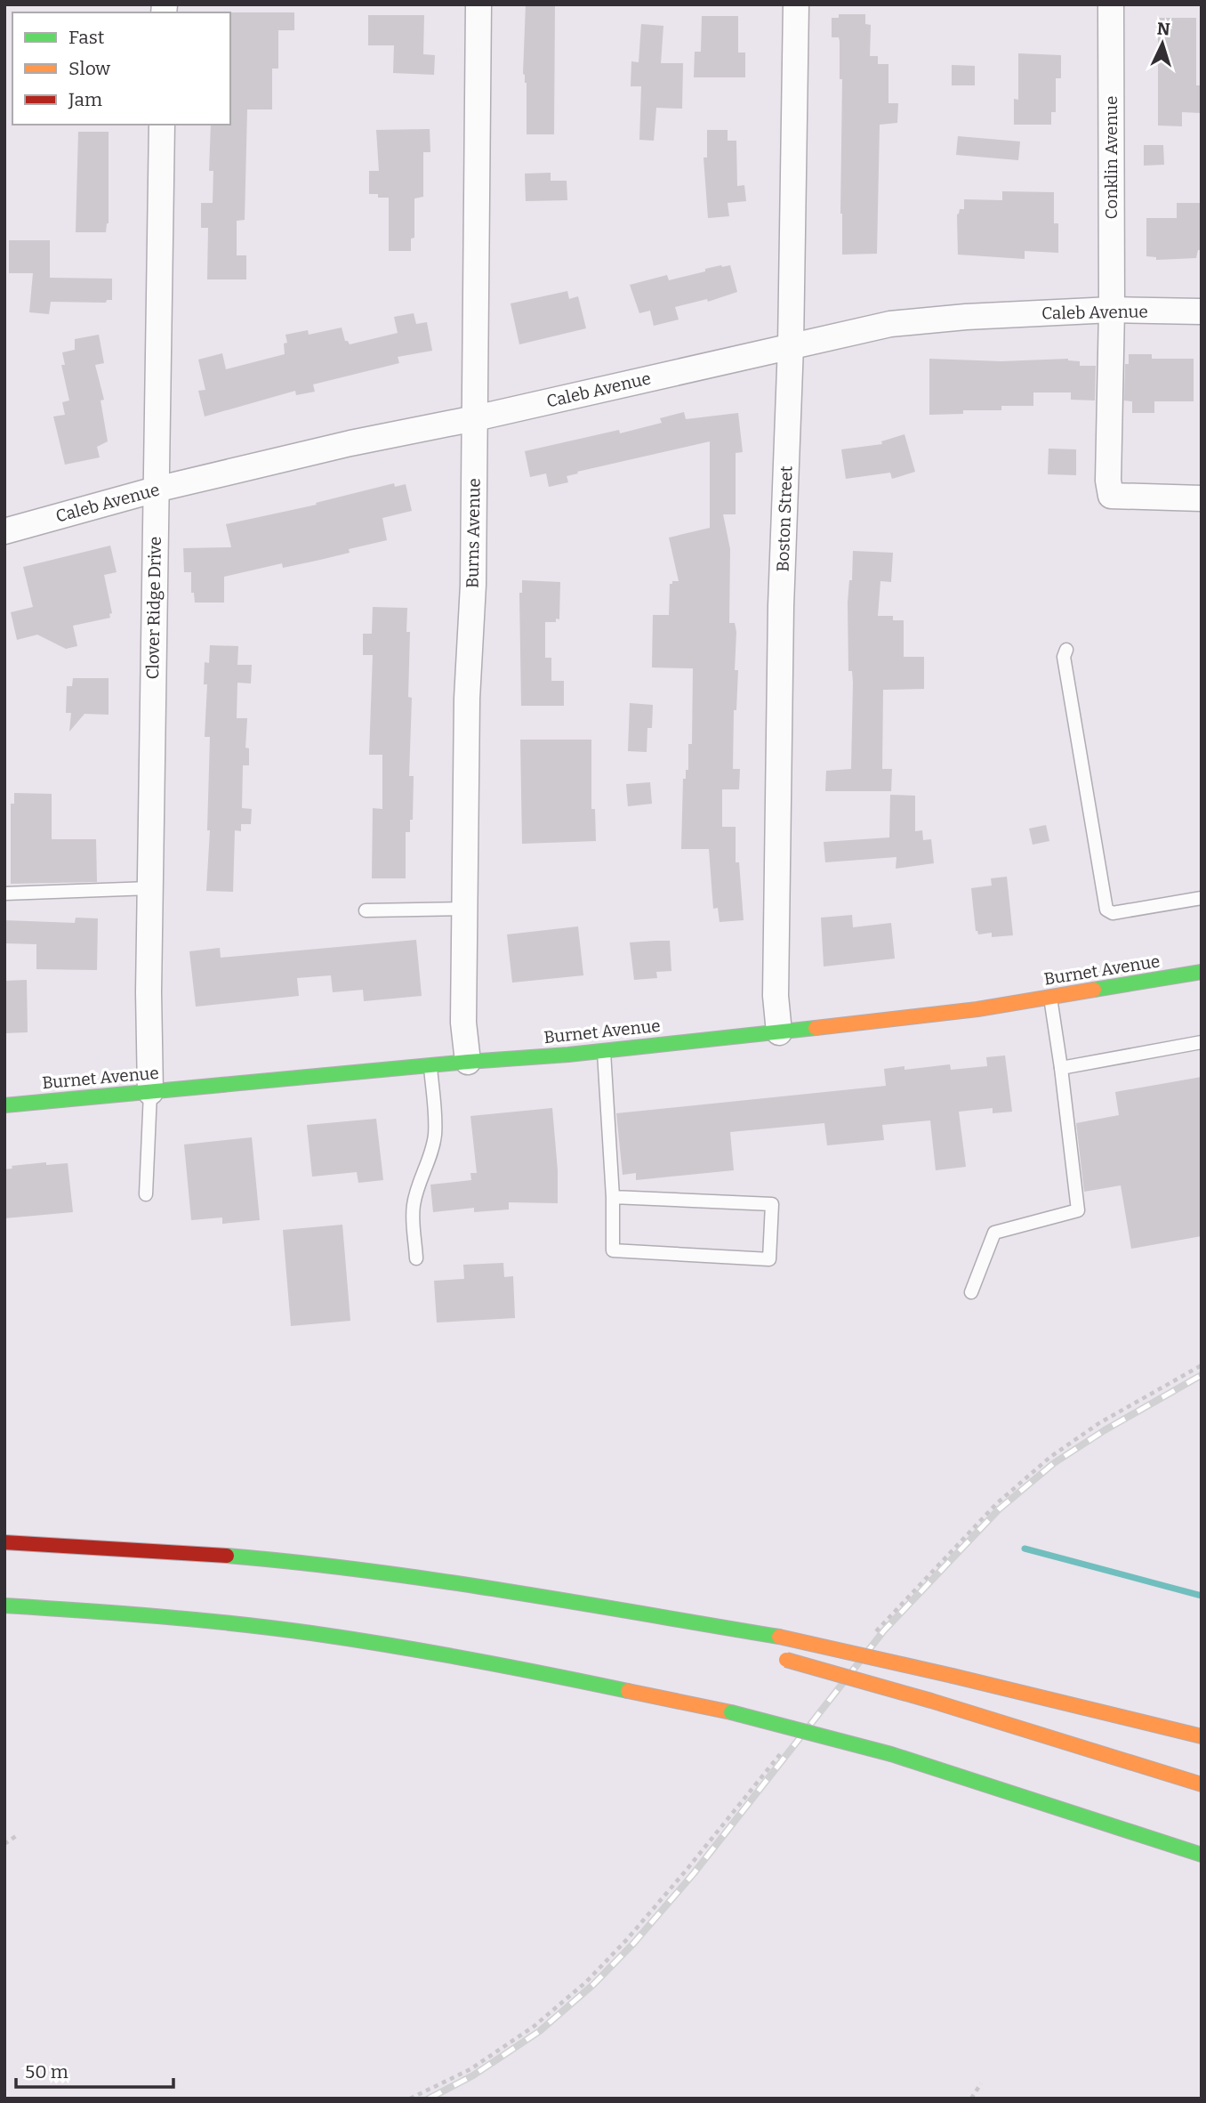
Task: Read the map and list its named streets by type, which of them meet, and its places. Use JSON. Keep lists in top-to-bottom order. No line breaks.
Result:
{"streets":{"main road":["Burnet Avenue"],"street":["Conklin Avenue","Caleb Avenue","Boston Street","Burns Avenue","Clover Ridge Drive"]},"crossings":[["Conklin Avenue","Caleb Avenue"],["Caleb Avenue","Boston Street"],["Caleb Avenue","Burns Avenue"],["Caleb Avenue","Clover Ridge Drive"],["Boston Street","Burnet Avenue"],["Burns Avenue","Burnet Avenue"],["Clover Ridge Drive","Burnet Avenue"]],"legend":["Fast","Slow","Jam"],"scale_bar":"50 m","north":"top"}
